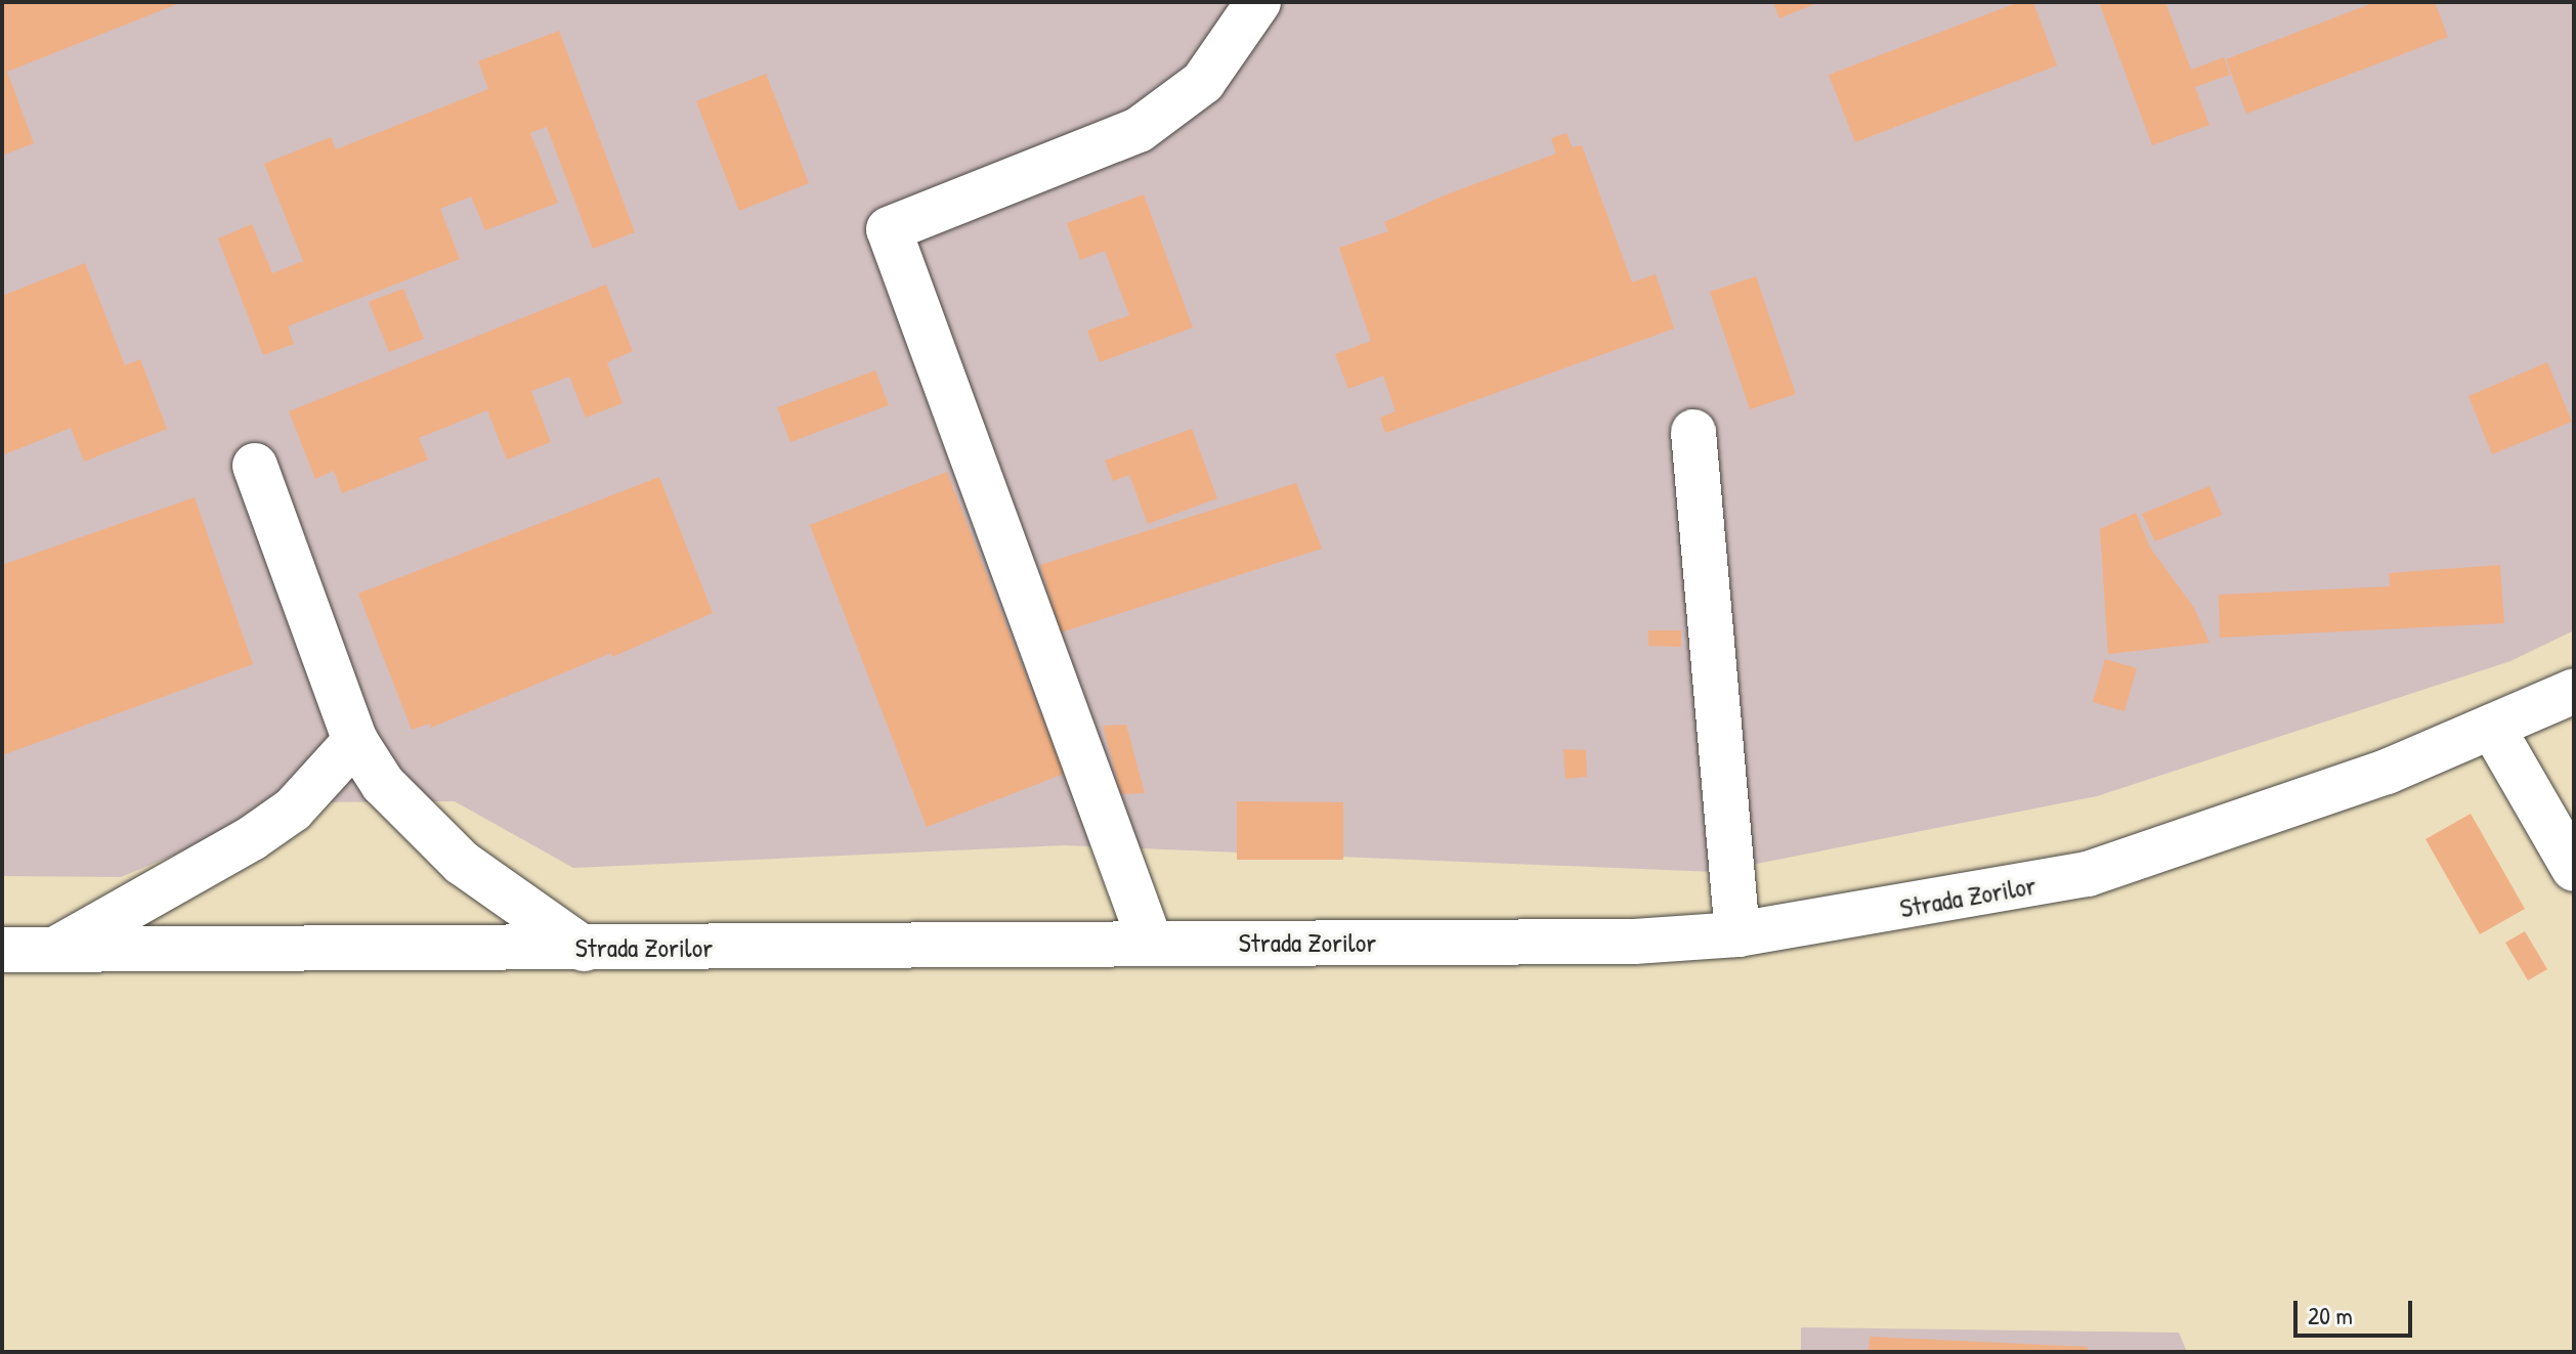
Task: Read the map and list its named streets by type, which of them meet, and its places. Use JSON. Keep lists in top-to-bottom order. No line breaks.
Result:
{"streets":{"street":["Strada Zorilor"]},"scale_bar":"20 m"}
